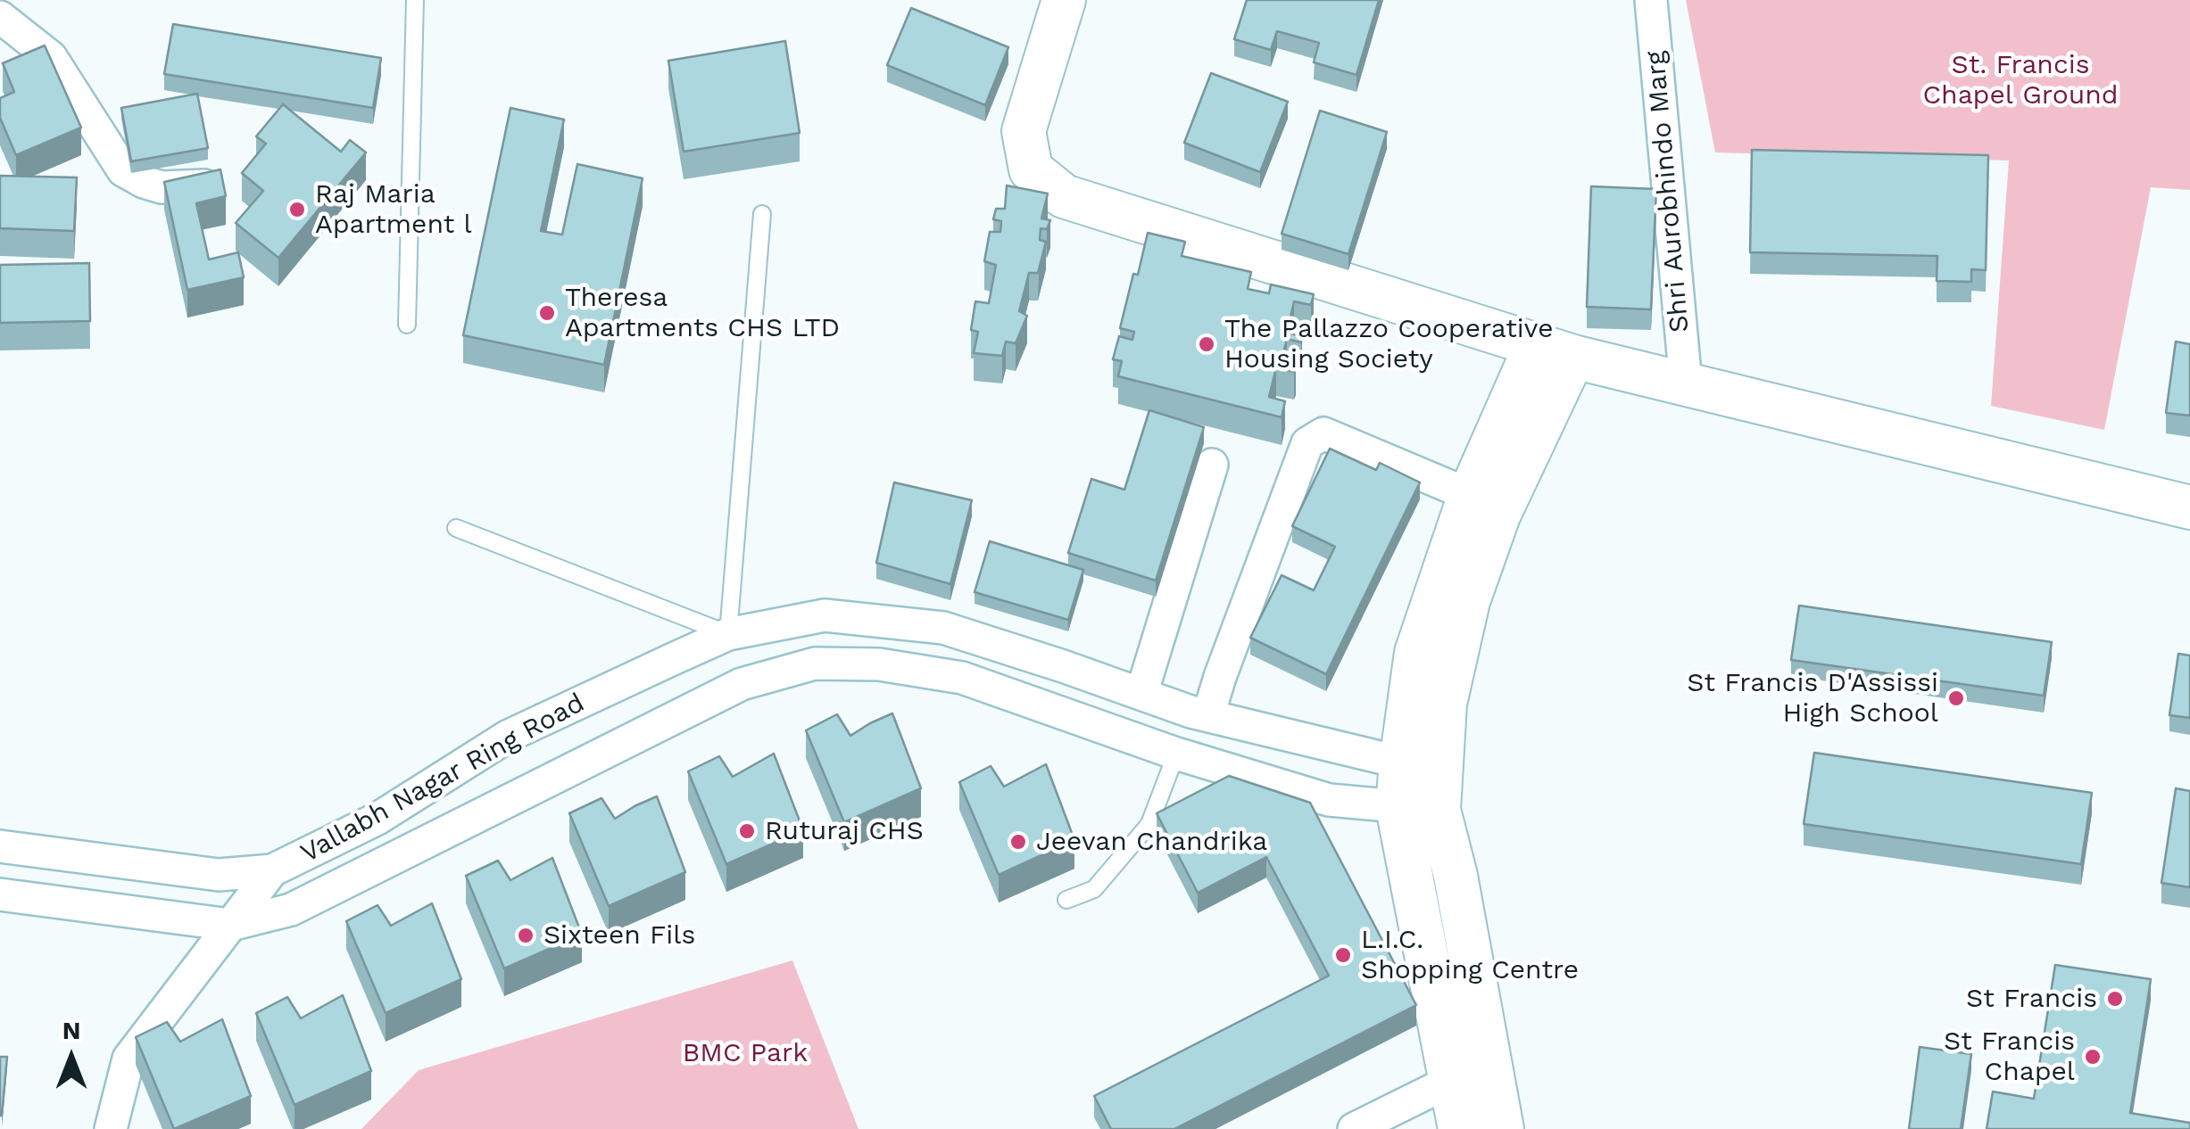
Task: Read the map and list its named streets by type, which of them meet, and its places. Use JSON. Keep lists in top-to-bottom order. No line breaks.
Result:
{"streets":{"street":["Shri Aurobhindo Marg","Vallabh Nagar Ring Road"]},"parks":["St. Francis Chapel Ground","BMC Park"],"places":["Raj Maria Apartment l","Theresa Apartments CHS LTD","The Pallazzo Cooperative Housing Society","St Francis D'Assissi High School","Ruturaj CHS","Jeevan Chandrika","Sixteen Fils","L.I.C. Shopping Centre","St Francis","St Francis Chapel"],"north":"top"}
